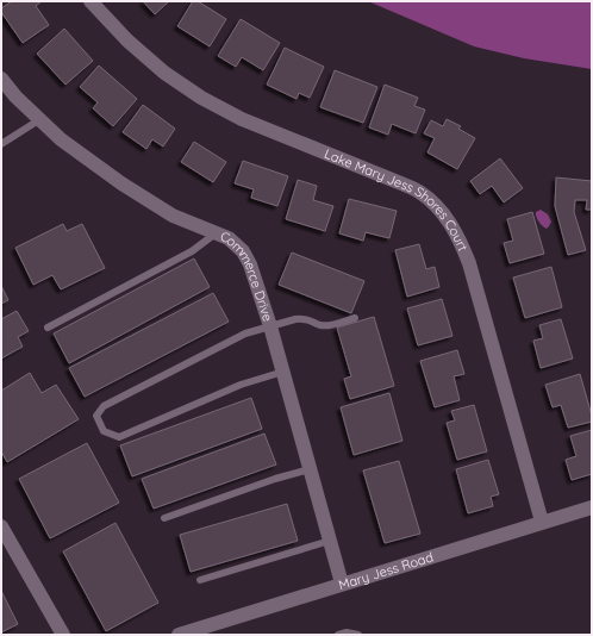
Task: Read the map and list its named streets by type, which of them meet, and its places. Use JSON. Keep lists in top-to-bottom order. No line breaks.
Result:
{"streets":{"street":["Lake Mary Jess Shores Court","Commerce Drive","Mary Jess Road"]},"crossings":[["Lake Mary Jess Shores Court","Mary Jess Road"],["Commerce Drive","Mary Jess Road"]]}
